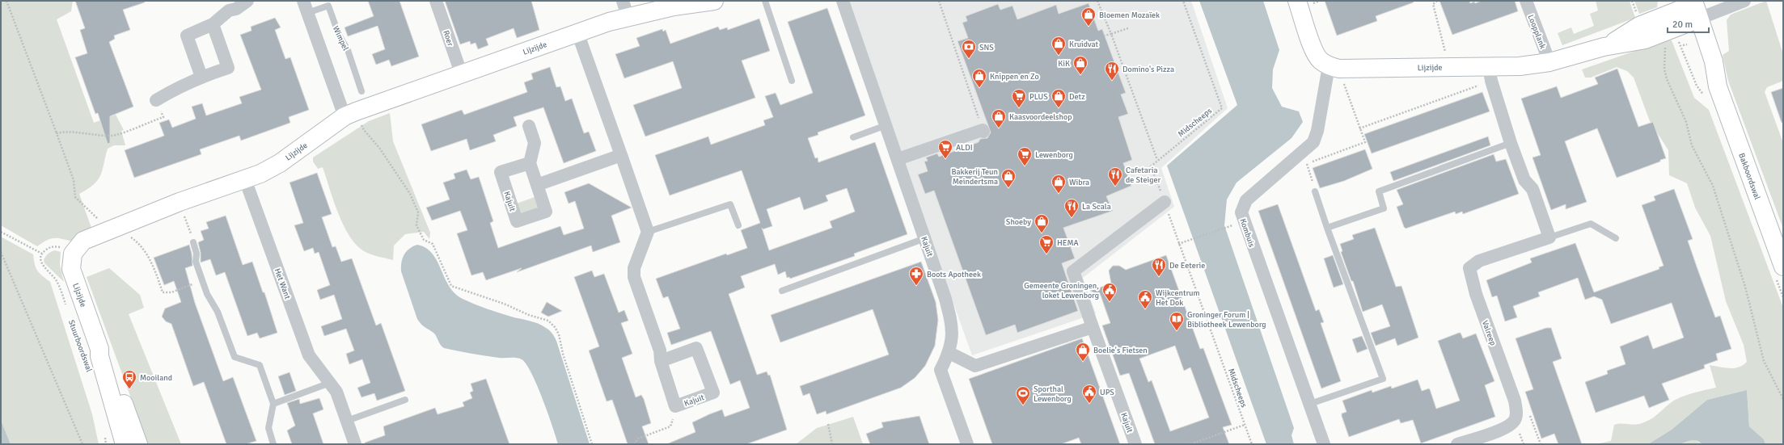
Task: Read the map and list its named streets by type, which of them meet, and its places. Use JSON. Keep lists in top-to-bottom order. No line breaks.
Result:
{"streets":{"street":["Loopplank","Wimpel","Roer","Lijzijde","Bakboordswal","Kajuit","Kombuis","Het Want","Valreep","Stuurboordswal"],"path":["Midscheeps"]},"crossings":[["Loopplank","Lijzijde"],["Wimpel","Lijzijde"],["Roer","Lijzijde"],["Lijzijde","Bakboordswal"],["Lijzijde","Kombuis"],["Lijzijde","Het Want"],["Lijzijde","Stuurboordswal"],["Midscheeps","Kajuit"]],"places":{"shop":["Bloemen Mozaïek","Kruidvat","KiK","Knippen en Zo","Detz","Kaasvoordeelshop","Bakkerij Teun Meindertsma","Wibra","Shoeby","Boelie's Fietsen"],"bank":["SNS"],"restaurant":["Domino's Pizza","Cafetaria de Steiger","La Scala","De Eeterie"],"supermarket":["PLUS","ALDI","Lewenborg","HEMA"],"pharmacy":["Boots Apotheek"],"public building":["Gemeente Groningen, loket Lewenborg","Wijkcentrum Het Dok","UPS"],"library":["Groninger Forum | Bibliotheek Lewenborg"],"bus stop":["Mooiland"],"sports":["Sporthal Lewenborg"]},"scale_bar":"20 m"}
